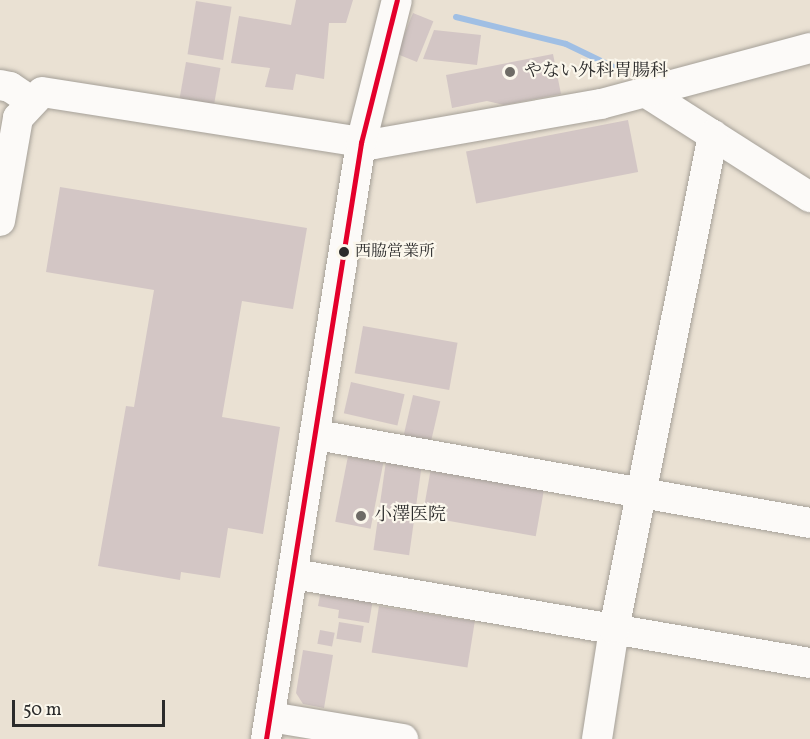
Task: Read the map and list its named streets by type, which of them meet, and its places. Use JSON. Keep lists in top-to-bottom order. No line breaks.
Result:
{"places":["やない外科胃腸科","西脇営業所","小澤医院"],"scale_bar":"50 m"}
